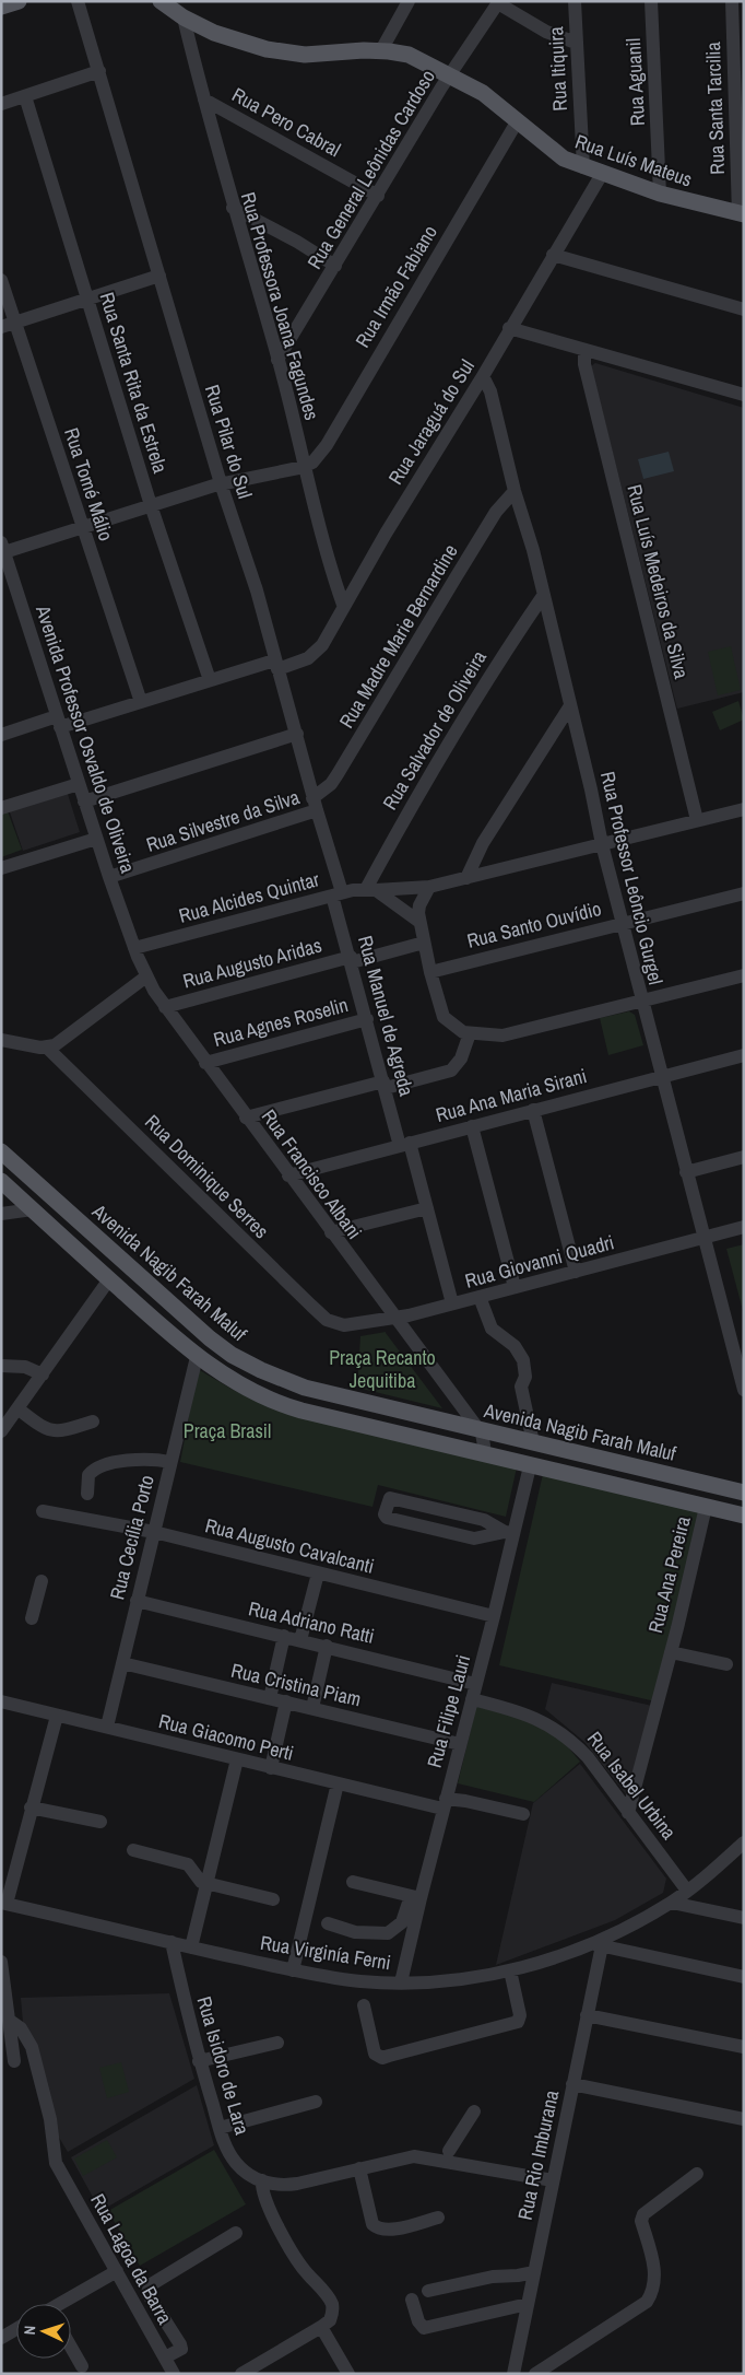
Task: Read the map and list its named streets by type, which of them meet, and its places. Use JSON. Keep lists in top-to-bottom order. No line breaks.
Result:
{"streets":{"main road":["Rua Luís Mateus","Avenida Nagib Farah Maluf"],"street":["Rua Itiquira","Rua Aguanil","Rua Santa Tarcilia","Rua Pero Cabral","Rua General Leônidas Cardoso","Rua Irmão Fabiano","Rua Professora Joana Fagundes","Rua Santa Rita da Estrela","Rua Jaraguá do Sul","Rua Pilar do Sul","Rua Tomé Málio","Rua Luís Medeiros da Silva","Rua Madre Marie Bernardine","Rua Salvador de Oliveira","Avenida Professor Osvaldo de Oliveira","Rua Silvestre da Silva","Rua Professor Leôncio Gurgel","Rua Alcides Quintar","Rua Santo Ouvídio","Rua Augusto Aridas","Rua Manuel de Agreda","Rua Agnes Roselin","Rua Ana Maria Sirani","Rua Francisco Albani","Rua Dominique Serres","Rua Giovanni Quadri","Rua Cecília Porto","Rua Augusto Cavalcanti","Rua Ana Pereira","Rua Adriano Ratti","Rua Cristina Piam","Rua Filipe Lauri","Rua Giacomo Perti","Rua Isabel Urbina","Rua Virginía Ferni","Rua Isidoro de Lara","Rua Rio Imburana","Rua Lagoa da Barra"]},"crossings":[["Rua Itiquira","Rua Luís Mateus"],["Rua Aguanil","Rua Luís Mateus"],["Rua Santa Tarcilia","Rua Luís Mateus"],["Rua Pero Cabral","Rua General Leônidas Cardoso"],["Rua Pero Cabral","Rua Professora Joana Fagundes"],["Rua Luís Mateus","Rua General Leônidas Cardoso"],["Rua Luís Mateus","Rua Irmão Fabiano"],["Rua Luís Mateus","Rua Professora Joana Fagundes"],["Rua Luís Mateus","Rua Jaraguá do Sul"],["Rua General Leônidas Cardoso","Rua Professora Joana Fagundes"],["Rua Irmão Fabiano","Rua Professora Joana Fagundes"],["Rua Professora Joana Fagundes","Rua Jaraguá do Sul"],["Rua Santa Rita da Estrela","Rua Jaraguá do Sul"],["Rua Jaraguá do Sul","Rua Pilar do Sul"],["Rua Jaraguá do Sul","Rua Tomé Málio"],["Rua Jaraguá do Sul","Avenida Professor Osvaldo de Oliveira"],["Rua Jaraguá do Sul","Rua Professor Leôncio Gurgel"],["Rua Pilar do Sul","Rua Madre Marie Bernardine"],["Rua Pilar do Sul","Rua Silvestre da Silva"],["Rua Pilar do Sul","Rua Alcides Quintar"],["Rua Pilar do Sul","Rua Manuel de Agreda"],["Rua Luís Medeiros da Silva","Rua Alcides Quintar"],["Rua Madre Marie Bernardine","Rua Silvestre da Silva"],["Rua Madre Marie Bernardine","Rua Professor Leôncio Gurgel"],["Rua Salvador de Oliveira","Rua Professor Leôncio Gurgel"],["Rua Salvador de Oliveira","Rua Alcides Quintar"],["Avenida Professor Osvaldo de Oliveira","Rua Silvestre da Silva"],["Avenida Professor Osvaldo de Oliveira","Rua Alcides Quintar"],["Avenida Professor Osvaldo de Oliveira","Rua Francisco Albani"],["Rua Professor Leôncio Gurgel","Rua Alcides Quintar"],["Rua Professor Leôncio Gurgel","Rua Santo Ouvídio"],["Rua Professor Leôncio Gurgel","Rua Ana Maria Sirani"],["Rua Professor Leôncio Gurgel","Rua Giovanni Quadri"],["Rua Alcides Quintar","Rua Manuel de Agreda"],["Rua Alcides Quintar","Rua Francisco Albani"],["Rua Augusto Aridas","Rua Manuel de Agreda"],["Rua Augusto Aridas","Rua Francisco Albani"],["Rua Manuel de Agreda","Rua Agnes Roselin"],["Rua Manuel de Agreda","Rua Ana Maria Sirani"],["Rua Manuel de Agreda","Rua Giovanni Quadri"],["Rua Agnes Roselin","Rua Francisco Albani"],["Rua Ana Maria Sirani","Rua Francisco Albani"],["Rua Francisco Albani","Rua Giovanni Quadri"],["Rua Francisco Albani","Avenida Nagib Farah Maluf"],["Rua Dominique Serres","Rua Giovanni Quadri"],["Rua Cecília Porto","Rua Augusto Cavalcanti"],["Rua Cecília Porto","Rua Adriano Ratti"],["Rua Cecília Porto","Rua Cristina Piam"],["Rua Cecília Porto","Rua Giacomo Perti"],["Rua Augusto Cavalcanti","Rua Filipe Lauri"],["Rua Ana Pereira","Rua Isabel Urbina"],["Rua Adriano Ratti","Rua Filipe Lauri"],["Rua Cristina Piam","Rua Filipe Lauri"],["Rua Filipe Lauri","Rua Giacomo Perti"],["Rua Filipe Lauri","Rua Isabel Urbina"],["Rua Isabel Urbina","Rua Virginía Ferni"],["Rua Virginía Ferni","Rua Isidoro de Lara"],["Rua Virginía Ferni","Rua Rio Imburana"],["Rua Isidoro de Lara","Rua Rio Imburana"]],"parks":["Praça Recanto Jequitiba","Praça Brasil"],"north":"left"}
